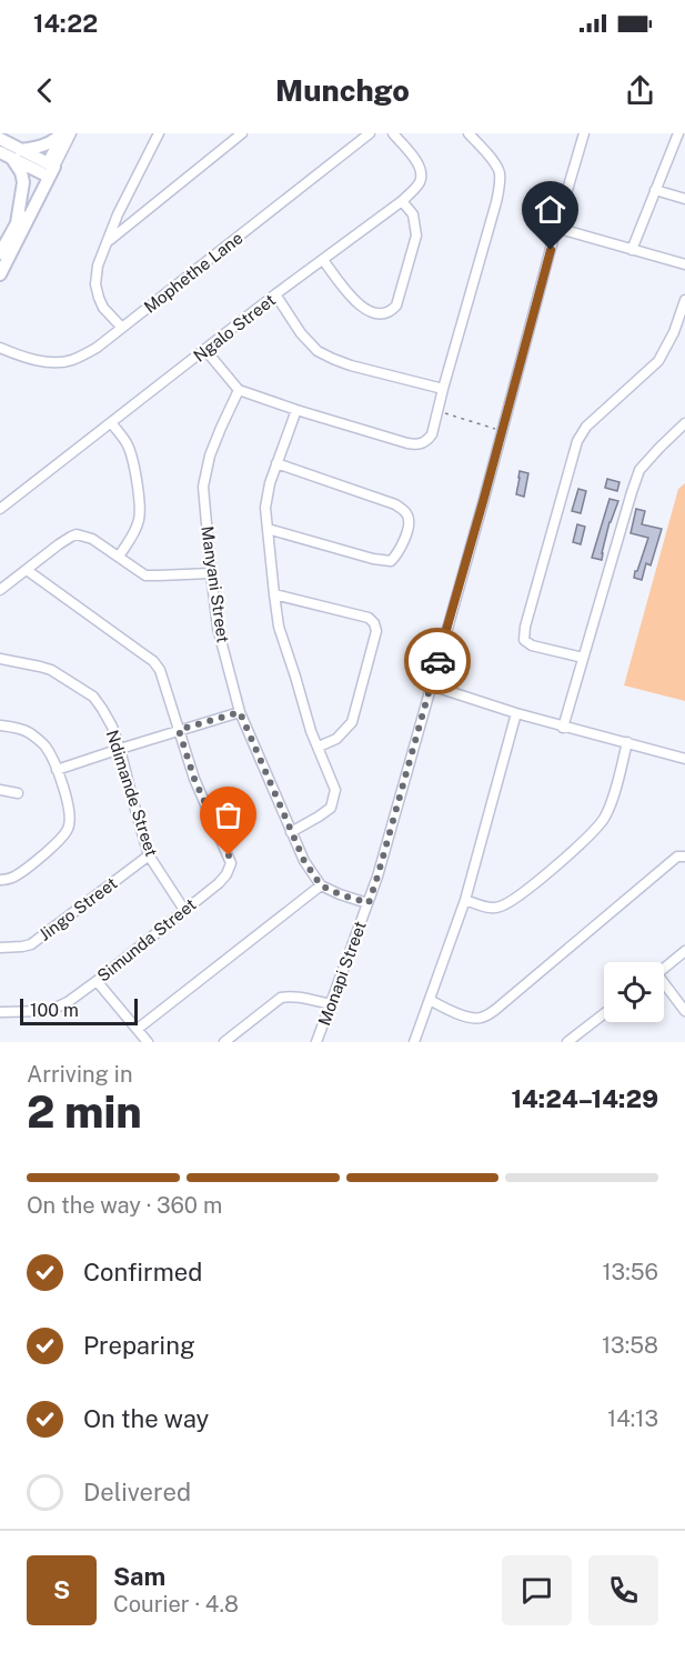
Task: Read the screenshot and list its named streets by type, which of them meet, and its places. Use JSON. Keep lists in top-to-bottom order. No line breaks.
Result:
{"streets":{"street":["Mophethe Lane","Ngalo Street","Manyani Street","Ndimande Street","Jingo Street","Simunda Street","Monapi Street"]},"crossings":[["Ndimande Street","Jingo Street"],["Ndimande Street","Simunda Street"]],"scale_bar":"100 m","page":{"status":"14:22","header":"Munchgo","scale":"100 m","heading":["2 min","Arriving in","14:24–14:29"],"panel":["Sam","Courier · 4.8"],"bar":"On the way · 360 m","list":[["Confirmed","13:56"],["Preparing","13:58"],["On the way","14:13"],"Delivered"],"round":"S"}}
